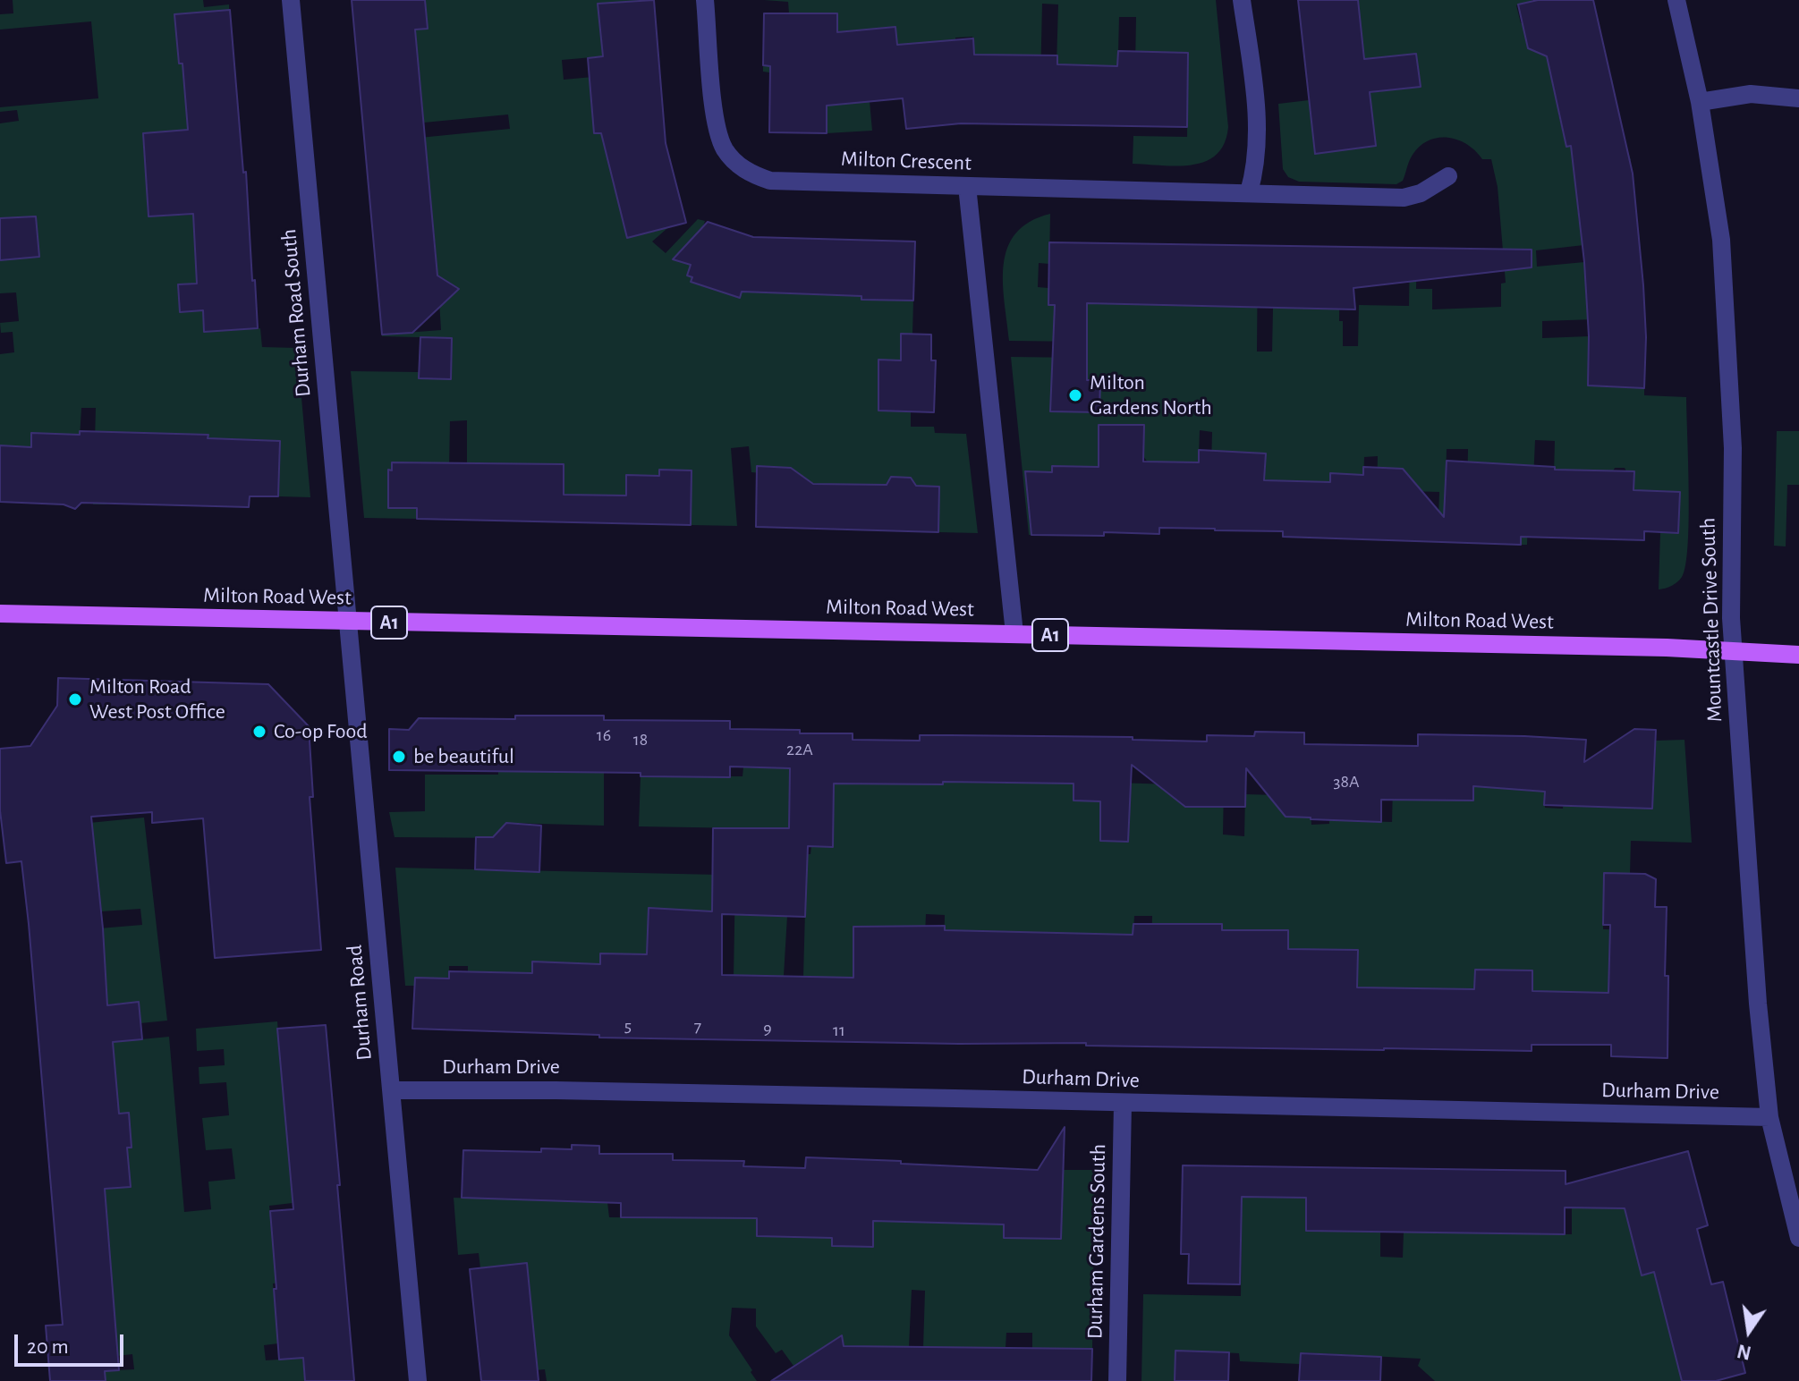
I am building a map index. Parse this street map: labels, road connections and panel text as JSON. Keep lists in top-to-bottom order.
{
  "streets": {
    "main road": ["Milton Road West", "A1"],
    "street": [
      "Milton Crescent",
      "Durham Road South",
      "Mountcastle Drive South",
      "Durham Road",
      "Durham Drive",
      "Durham Gardens South"
    ]
  },
  "crossings": [
    ["Durham Road South", "Milton Road West"],
    ["Durham Road South", "Durham Road"],
    ["Milton Road West", "Mountcastle Drive South"],
    ["Milton Road West", "Durham Road"],
    ["Mountcastle Drive South", "Durham Drive"],
    ["Durham Road", "Durham Drive"],
    ["Durham Drive", "Durham Gardens South"]
  ],
  "places": [
    "Milton Gardens North",
    "Milton Road West Post Office",
    "Co-op Food",
    "be beautiful"
  ],
  "house_numbers": [
    "16",
    "18",
    "22A",
    "38A",
    "5",
    "7",
    "9",
    "11"
  ],
  "scale_bar": "20 m",
  "north": "bottom"
}
